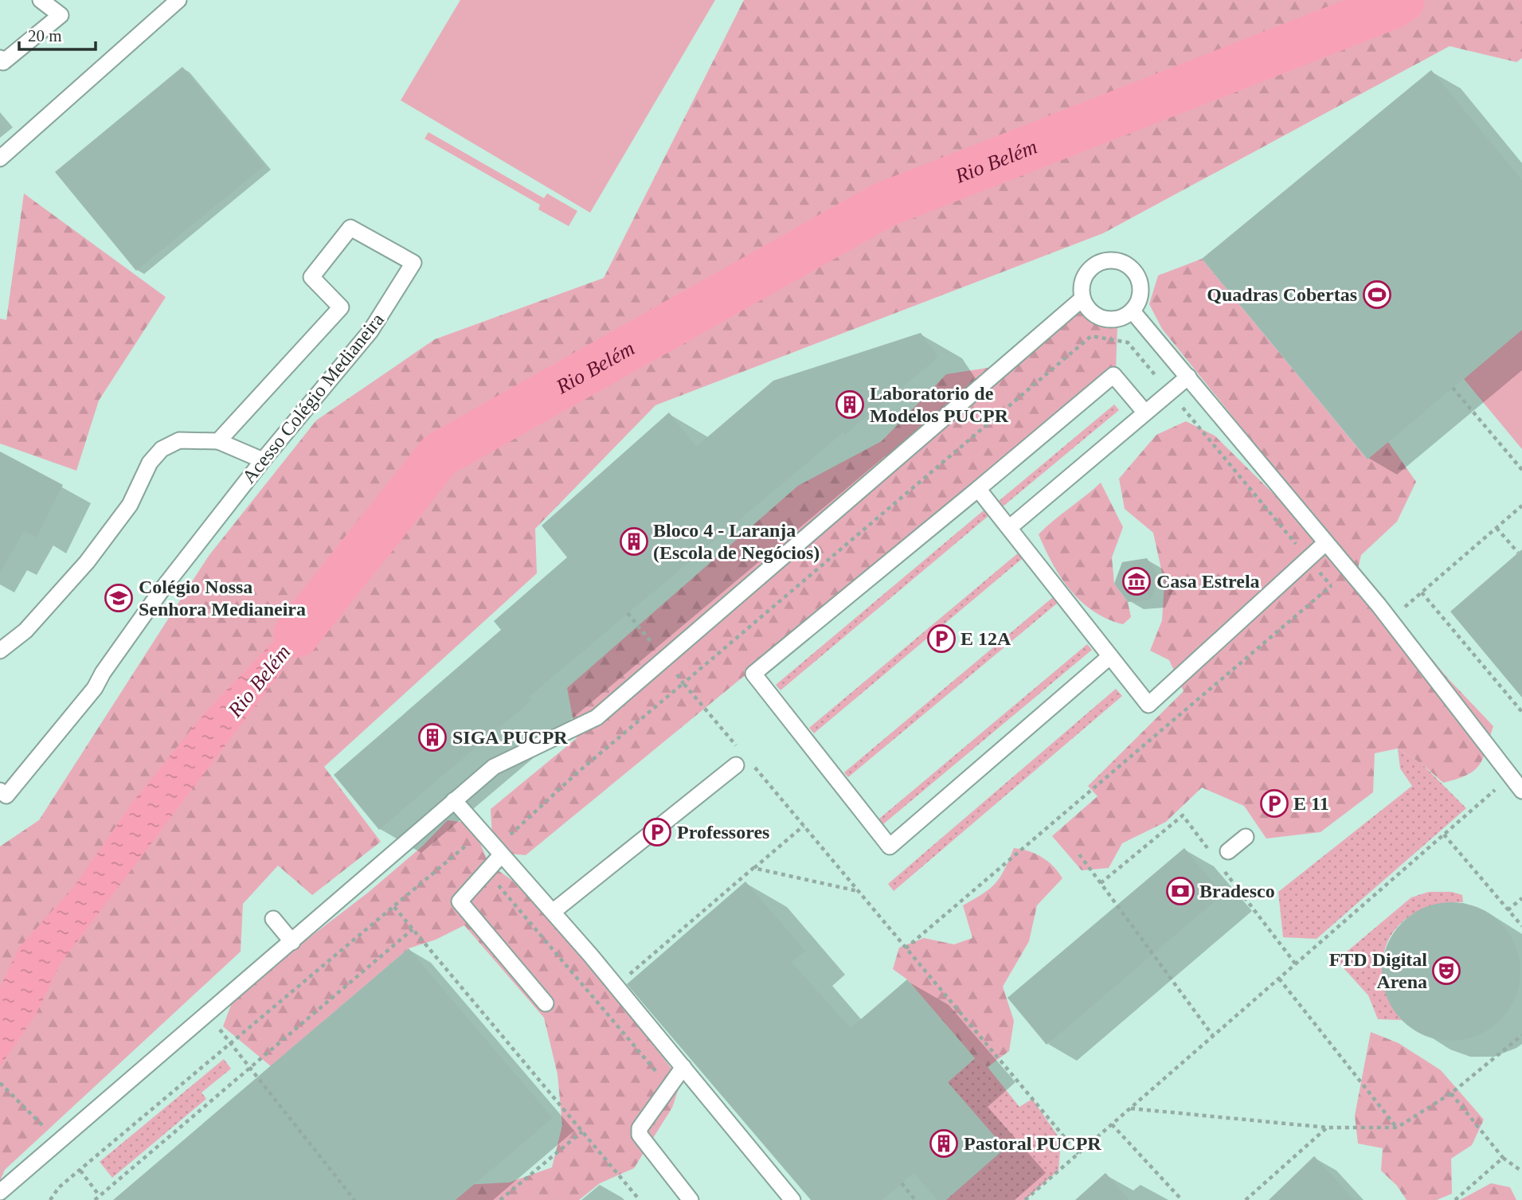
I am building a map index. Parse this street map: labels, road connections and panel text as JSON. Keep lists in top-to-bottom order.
{
  "streets": {
    "lane": ["Acesso Colégio Medianeira"]
  },
  "water": ["Rio Belém"],
  "places": {
    "sports": ["Quadras Cobertas"],
    "building": [
      "Laboratorio de Modelos PUCPR",
      "Bloco 4 - Laranja (Escola de Negócios)",
      "SIGA PUCPR",
      "Pastoral PUCPR"
    ],
    "museum": ["Casa Estrela"],
    "school or university": ["Colégio Nossa Senhora Medianeira"],
    "parking": ["E 12A", "E 11", "Professores"],
    "bank": ["Bradesco"],
    "theatre": ["FTD Digital Arena"]
  },
  "scale_bar": "20 m"
}
